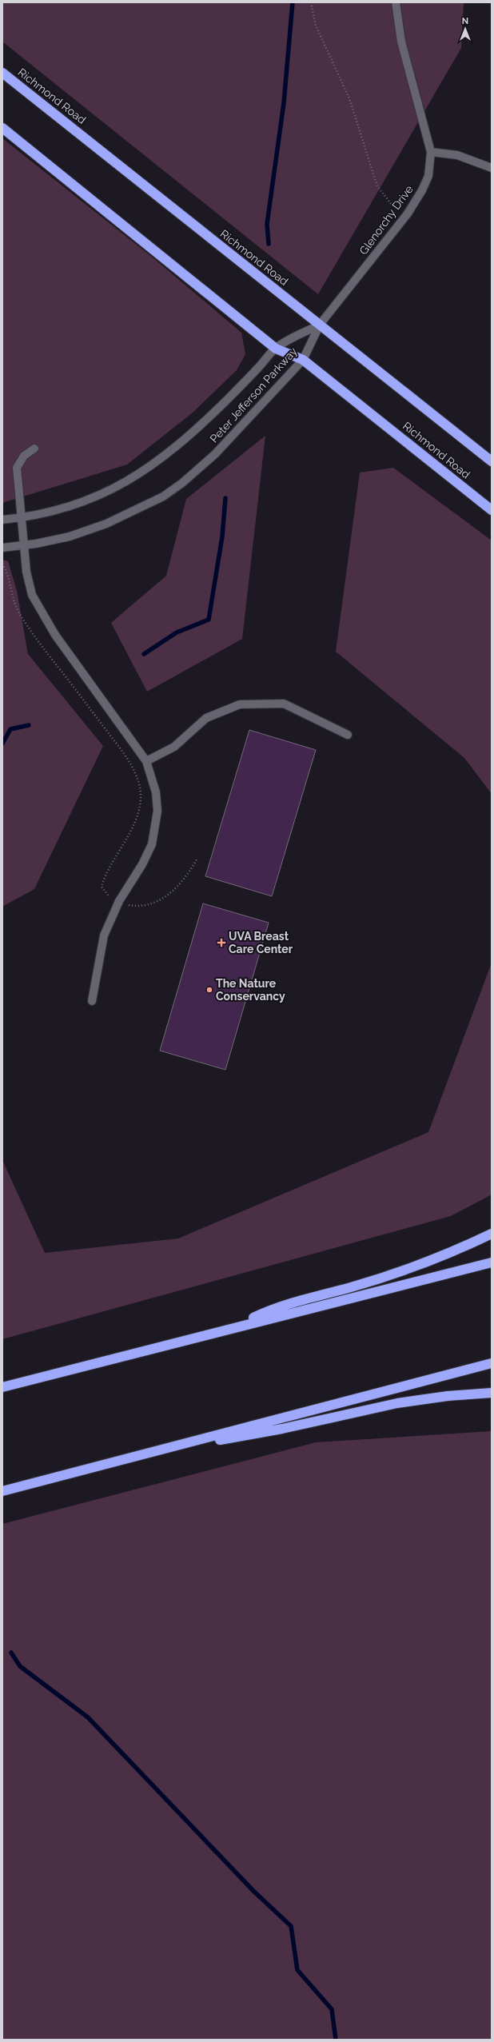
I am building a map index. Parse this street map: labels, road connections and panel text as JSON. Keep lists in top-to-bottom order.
{
  "streets": {
    "highway": ["Richmond Road"],
    "street": ["Glenorchy Drive", "Peter Jefferson Parkway"]
  },
  "crossings": [
    ["Richmond Road", "Glenorchy Drive"],
    ["Richmond Road", "Peter Jefferson Parkway"],
    ["Glenorchy Drive", "Peter Jefferson Parkway"]
  ],
  "places": {
    "health": ["UVA Breast Care Center"],
    "other": ["The Nature Conservancy"]
  },
  "north": "top"
}
